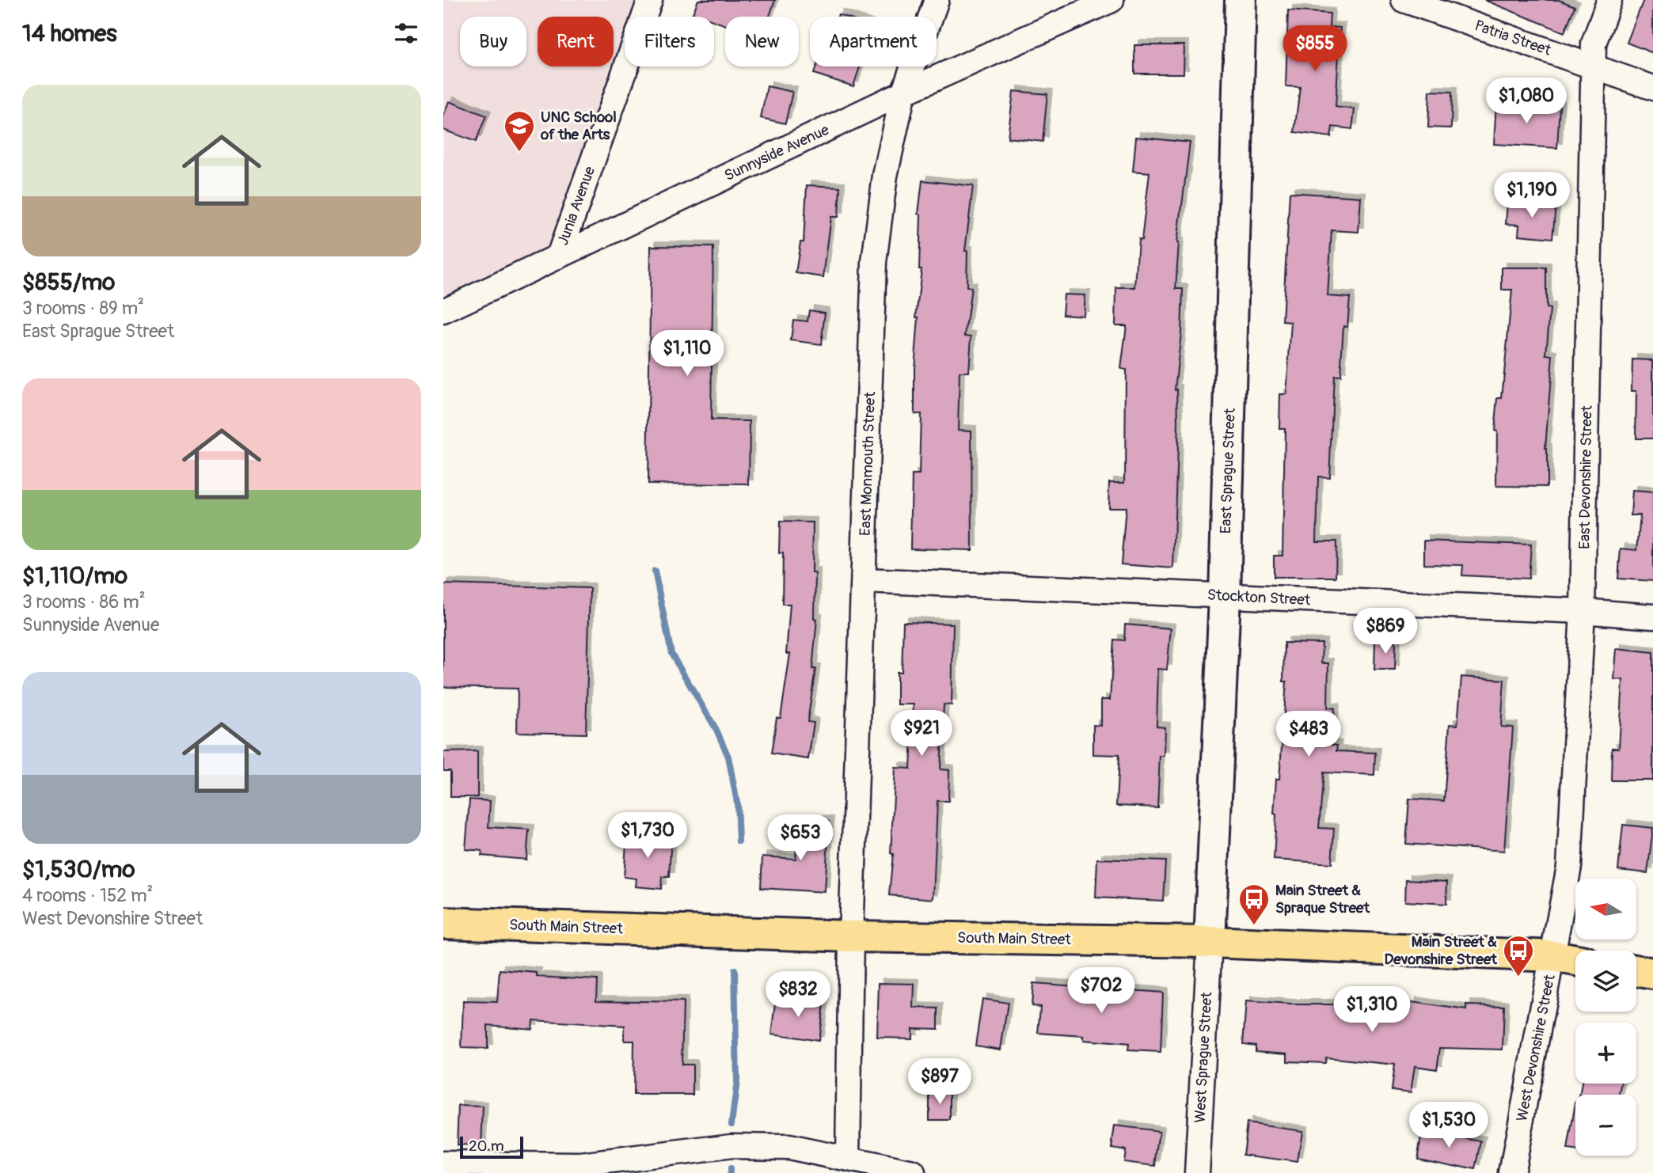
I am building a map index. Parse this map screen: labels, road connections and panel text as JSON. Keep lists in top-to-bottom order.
{
  "streets": {
    "main road": ["East Sprague Street", "South Main Street"],
    "street": [
      "Patria Street",
      "Sunnyside Avenue",
      "Junia Avenue",
      "East Monmouth Street",
      "East Devonshire Street",
      "Stockton Street",
      "West Devonshire Street",
      "West Sprague Street"
    ]
  },
  "crossings": [
    ["Patria Street", "East Devonshire Street"],
    ["Sunnyside Avenue", "Junia Avenue"],
    ["Sunnyside Avenue", "East Monmouth Street"],
    ["East Monmouth Street", "Stockton Street"],
    ["East Monmouth Street", "South Main Street"],
    ["East Sprague Street", "Stockton Street"],
    ["East Sprague Street", "South Main Street"],
    ["East Sprague Street", "West Sprague Street"],
    ["East Devonshire Street", "Stockton Street"],
    ["East Devonshire Street", "South Main Street"],
    ["East Devonshire Street", "West Devonshire Street"],
    ["South Main Street", "West Devonshire Street"],
    ["South Main Street", "West Sprague Street"]
  ],
  "places": {
    "school or university": ["UNC School of the Arts"],
    "bus stop": ["Main Street & Spraque Street", "Main Street & Devonshire Street"]
  },
  "scale_bar": "20 m",
  "north": "left",
  "page": {
    "heading": "14 homes",
    "chip": [
      "Buy",
      "Rent",
      "Filters",
      "New",
      "Apartment"
    ],
    "price": [
      "$855",
      "$1,080",
      "$1,190",
      "$1,110",
      "$869",
      "$921",
      "$483",
      "$1,730",
      "$653",
      "$702",
      "$832",
      "$1,310",
      "$897",
      "$1,530"
    ],
    "list": [
      {
        "name": "$855/mo",
        "note": "3 rooms · 89 m² · East Sprague Street"
      },
      {
        "name": "$1,110/mo",
        "note": "3 rooms · 86 m² · Sunnyside Avenue"
      },
      {
        "name": "$1,530/mo",
        "note": "4 rooms · 152 m² · West Devonshire Street"
      }
    ],
    "map_buttons": ["+", "−"],
    "scale": "20 m"
  }
}
